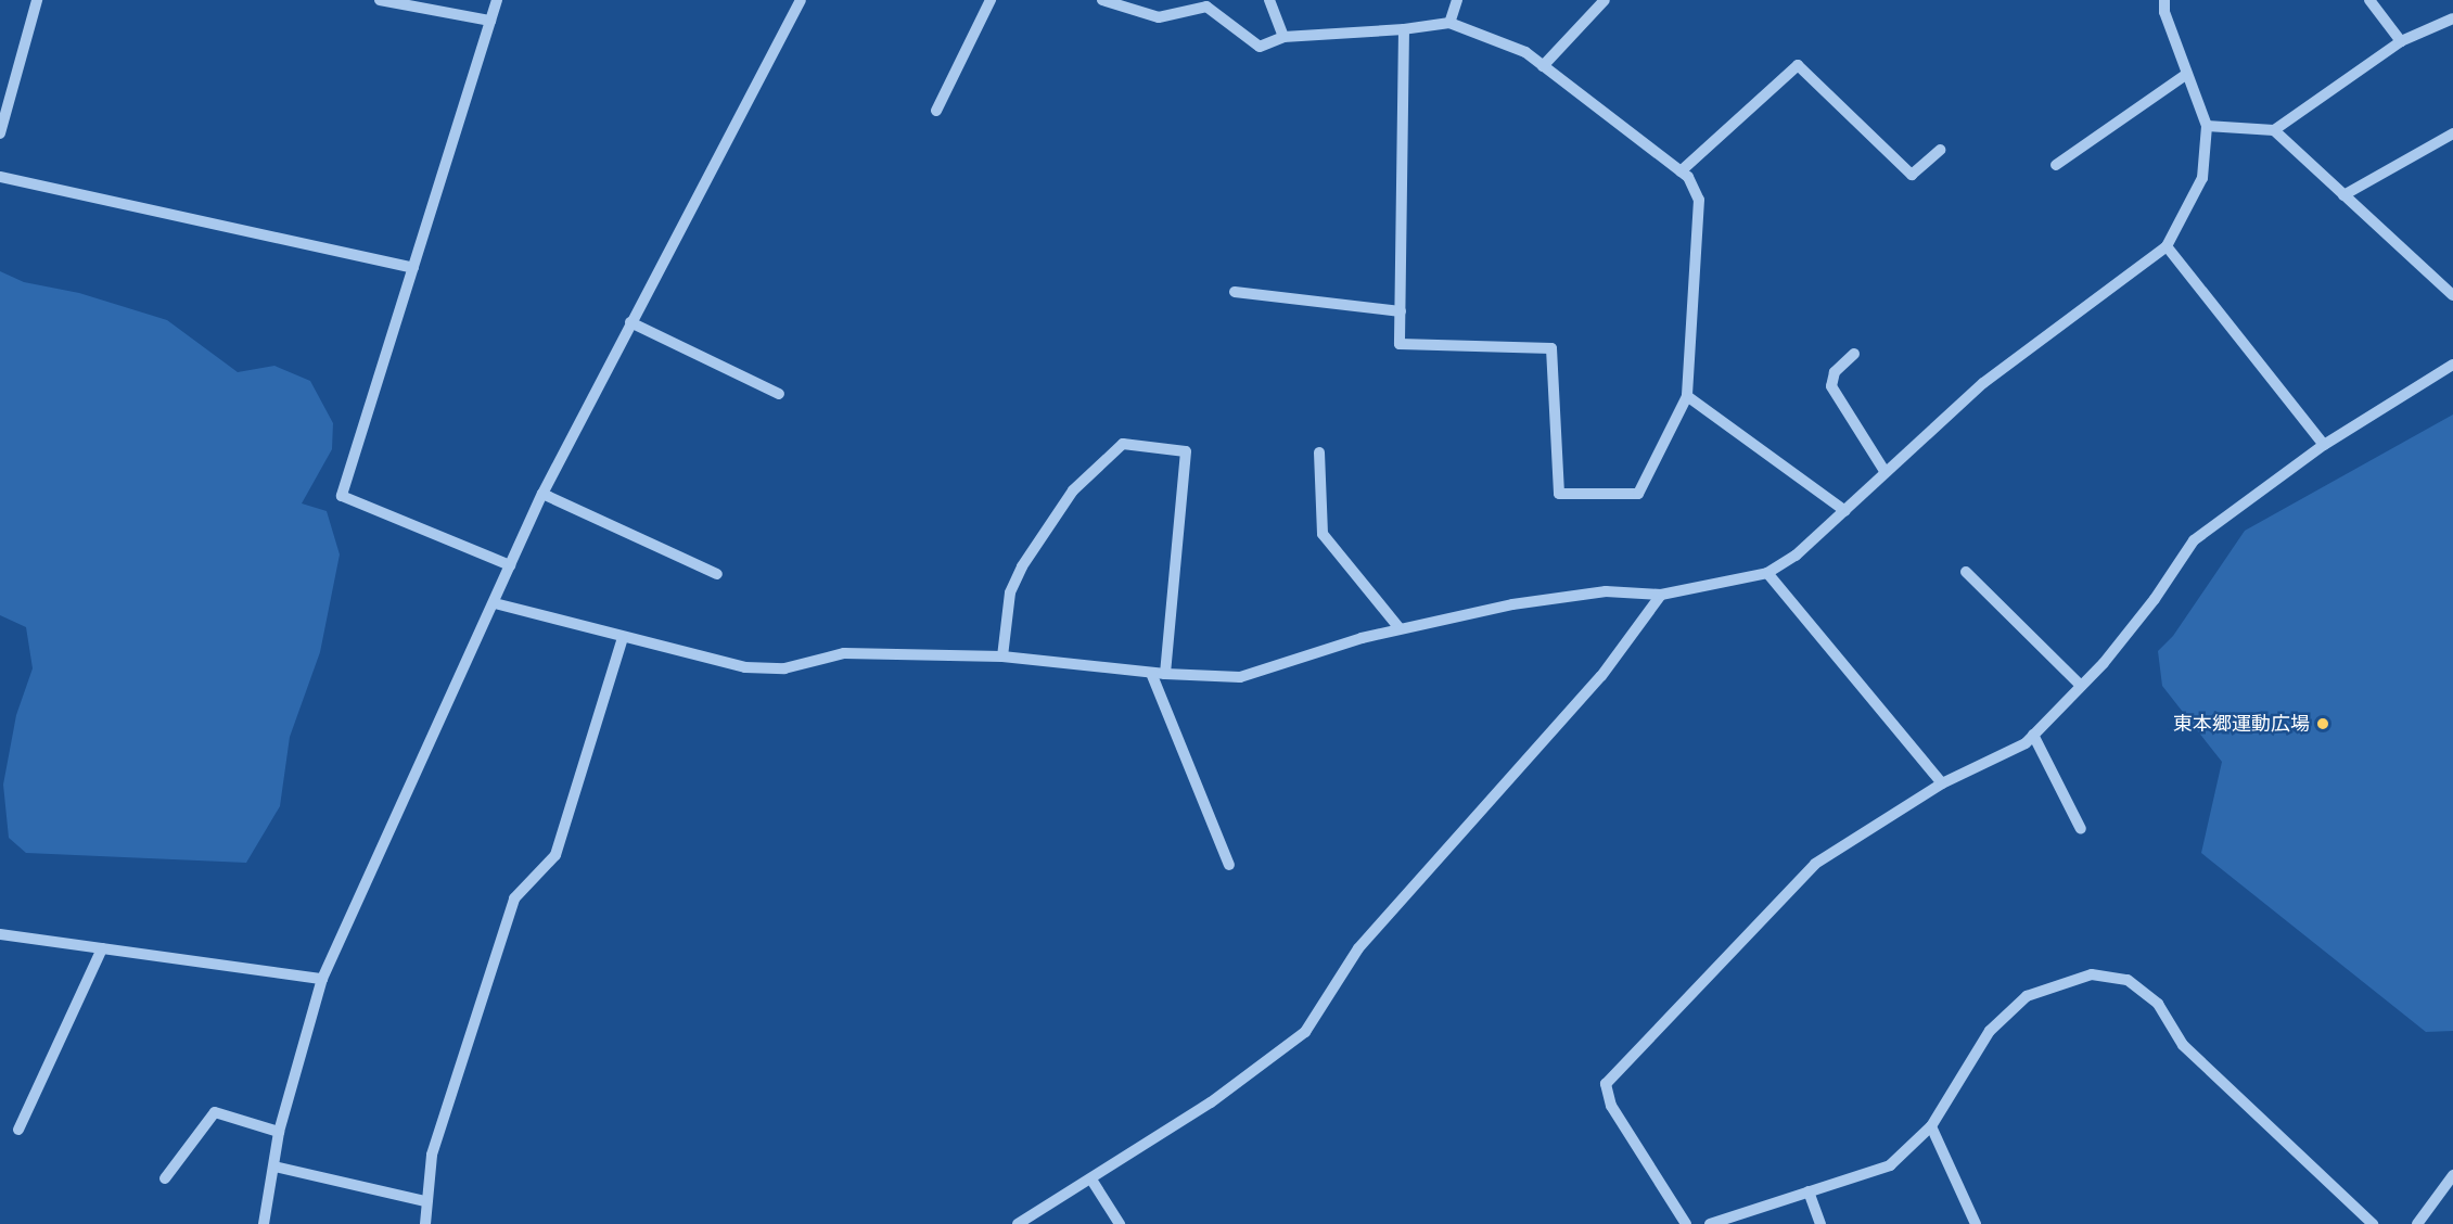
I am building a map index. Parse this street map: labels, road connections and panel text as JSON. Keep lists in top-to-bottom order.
{
  "places": ["東本郷運動広場"]
}
